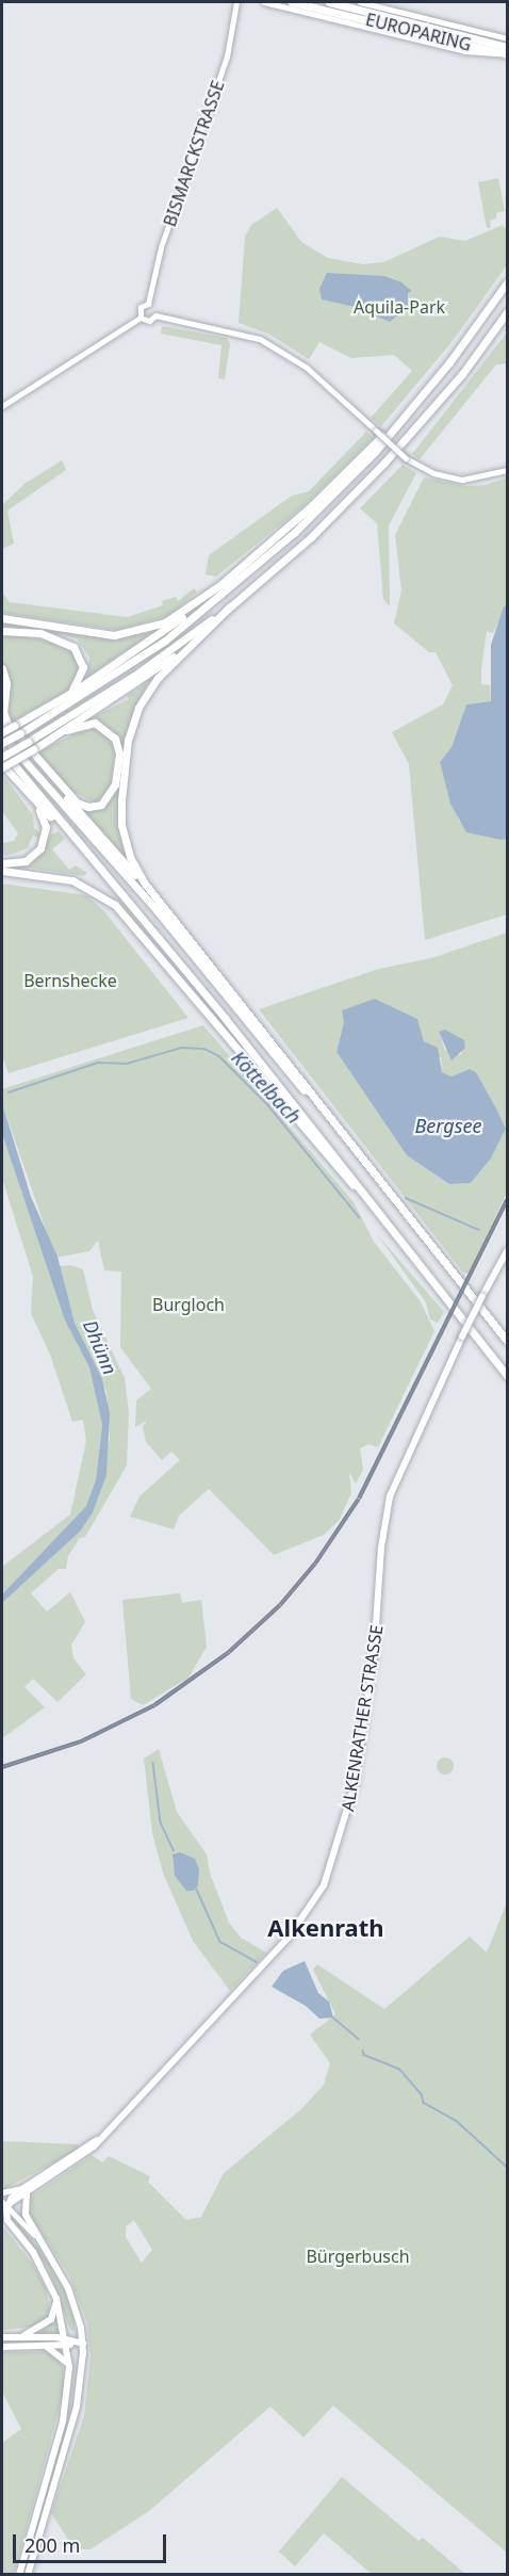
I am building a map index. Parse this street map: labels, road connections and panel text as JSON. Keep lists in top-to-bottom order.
{
  "streets": {
    "highway": ["EUROPARING"],
    "main road": ["BISMARCKSTRASSE", "ALKENRATHER STRASSE"]
  },
  "districts": ["Alkenrath"],
  "water": ["Köttelbach", "Bergsee", "Dhünn"],
  "parks": [
    "Aquila-Park",
    "Bernshecke",
    "Burgloch",
    "Bürgerbusch"
  ],
  "scale_bar": "200 m"
}
